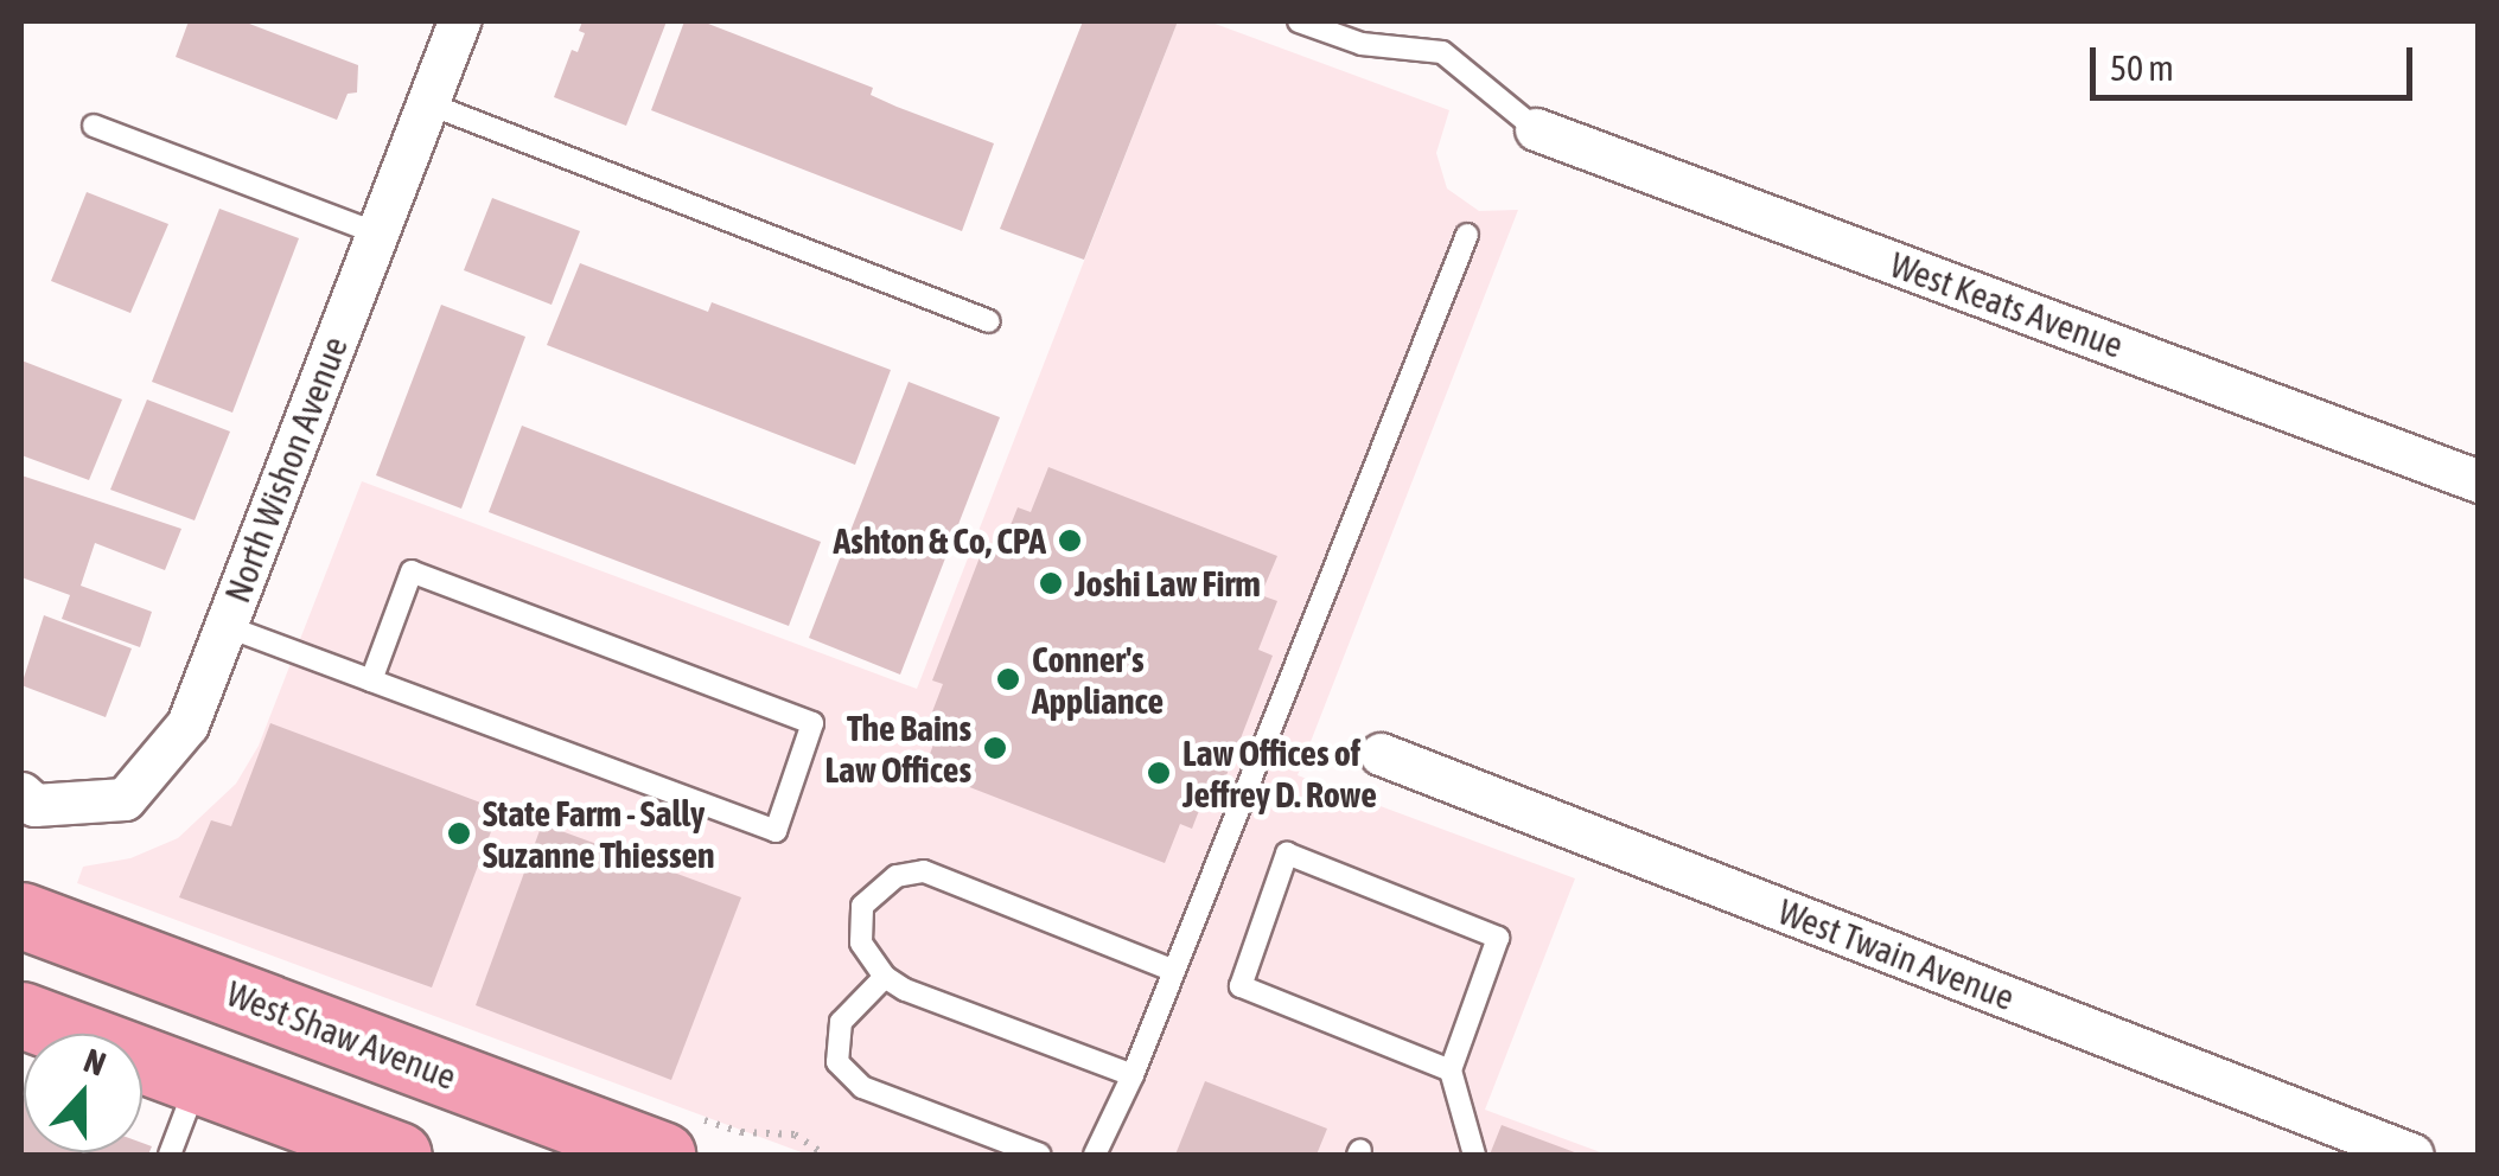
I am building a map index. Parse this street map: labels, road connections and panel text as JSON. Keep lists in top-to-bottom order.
{
  "streets": {
    "main road": ["West Shaw Avenue"],
    "street": ["West Keats Avenue", "North Wishon Avenue", "West Twain Avenue"]
  },
  "places": [
    "Ashton & Co, CPA",
    "Joshi Law Firm",
    "Conner's Appliance",
    "The Bains Law Offices",
    "Law Offices of Jeffrey D. Rowe",
    "State Farm - Sally Suzanne Thiessen"
  ],
  "scale_bar": "50 m",
  "north": "top"
}
